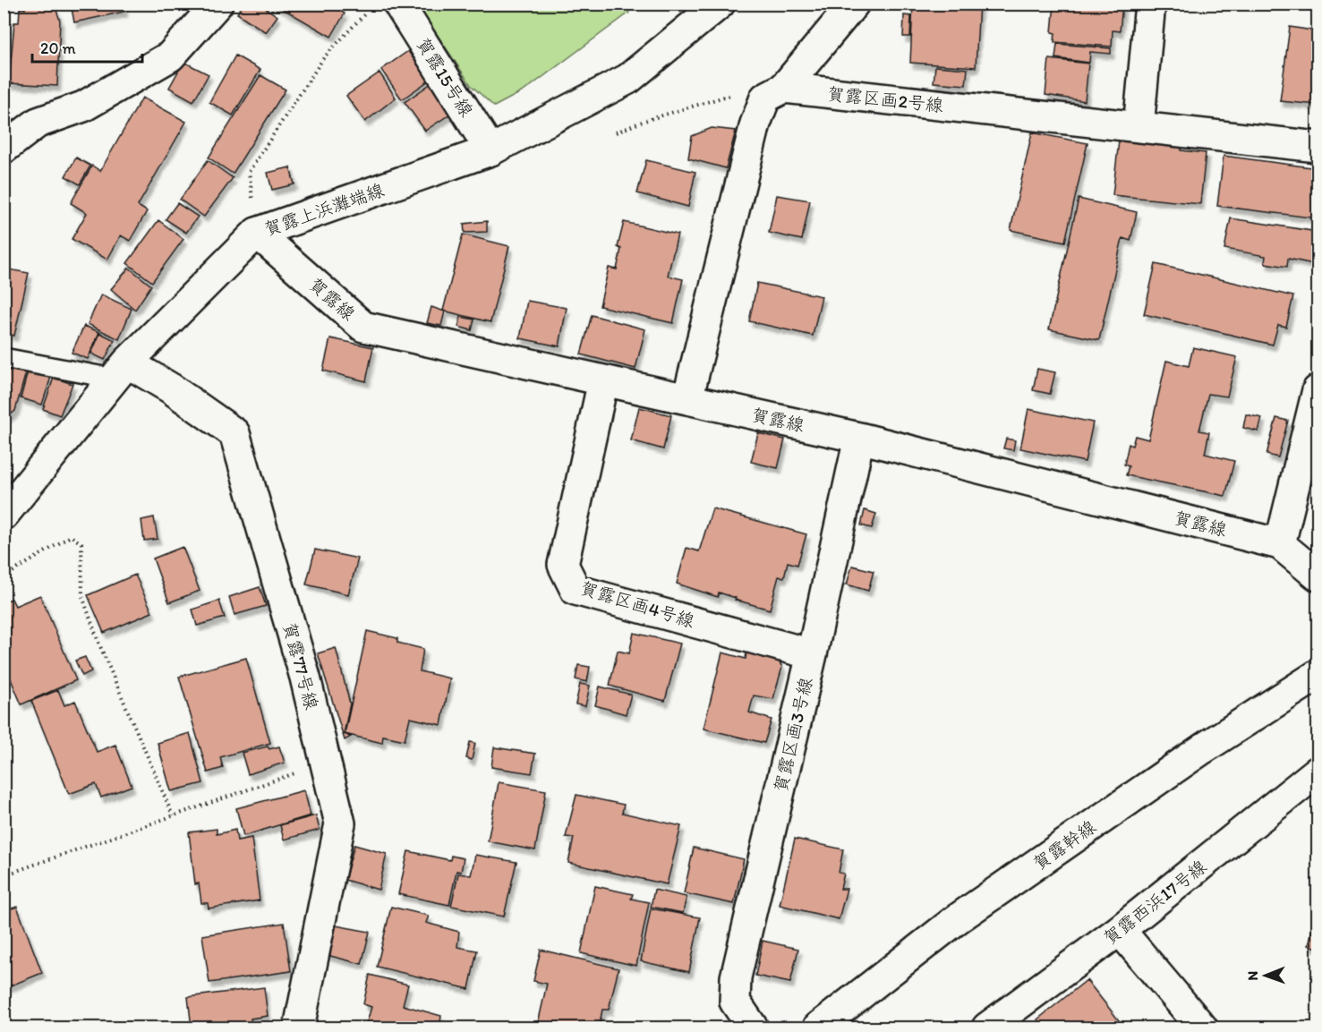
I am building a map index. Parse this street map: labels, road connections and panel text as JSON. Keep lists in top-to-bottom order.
{
  "streets": {
    "street": [
      "賀露15号線",
      "賀露区画2号線",
      "賀露上浜灘端線",
      "賀露線",
      "賀露区画4号線",
      "賀露77号線",
      "賀露区画3号線",
      "賀露幹線",
      "賀露西浜17号線"
    ]
  },
  "crossings": [
    ["賀露15号線", "賀露上浜灘端線"],
    ["賀露上浜灘端線", "賀露線"],
    ["賀露上浜灘端線", "賀露77号線"],
    ["賀露線", "賀露区画4号線"],
    ["賀露線", "賀露区画3号線"],
    ["賀露区画4号線", "賀露区画3号線"]
  ],
  "scale_bar": "20 m",
  "north": "left"
}
